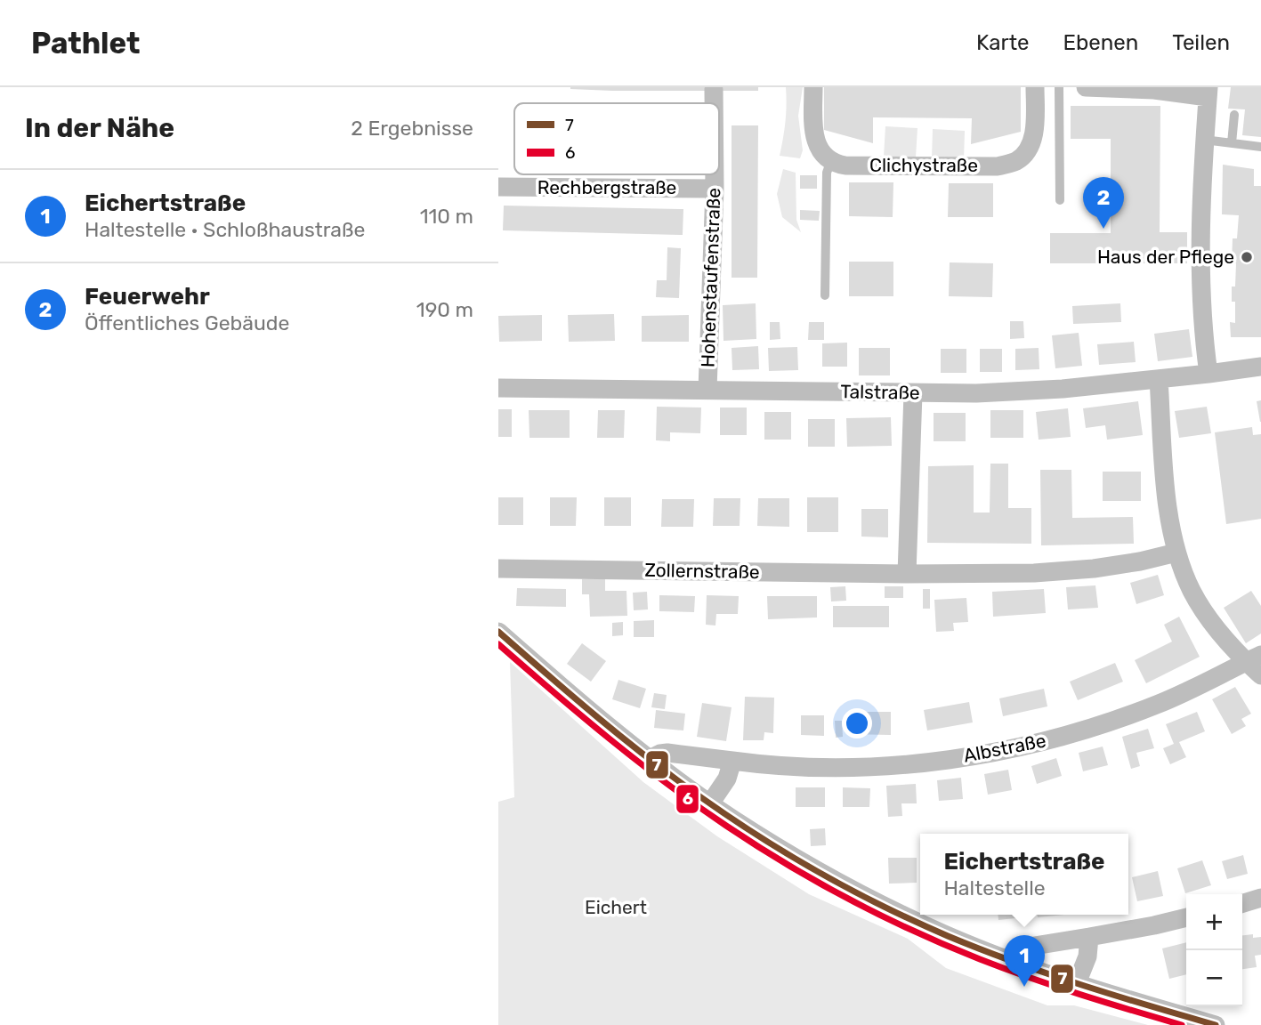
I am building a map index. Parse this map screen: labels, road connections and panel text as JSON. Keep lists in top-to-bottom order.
{
  "streets": {
    "street": [
      "Clichystraße",
      "Rechbergstraße",
      "Hohenstaufenstraße",
      "Talstraße",
      "Zollernstraße",
      "Albstraße"
    ]
  },
  "crossings": [
    ["Rechbergstraße", "Hohenstaufenstraße"],
    ["Hohenstaufenstraße", "Talstraße"]
  ],
  "parks": ["Eichert"],
  "places": ["Haus der Pflege"],
  "lines": ["transit line 7", "transit line 6"],
  "legend": ["7", "6"],
  "page": {
    "header": "Pathlet",
    "nav": ["Karte", "Ebenen", "Teilen"],
    "heading": ["In der Nähe", "2 Ergebnisse"],
    "list": [
      {
        "mark": "1",
        "name": "Eichertstraße",
        "note": "Haltestelle · Schloßhaustraße",
        "value": "110 m"
      },
      {
        "mark": "2",
        "name": "Feuerwehr",
        "note": "Öffentliches Gebäude",
        "value": "190 m"
      }
    ],
    "pins": ["2", "1"],
    "popup": ["Eichertstraße", "Haltestelle"],
    "map_buttons": ["+", "−"]
  }
}
